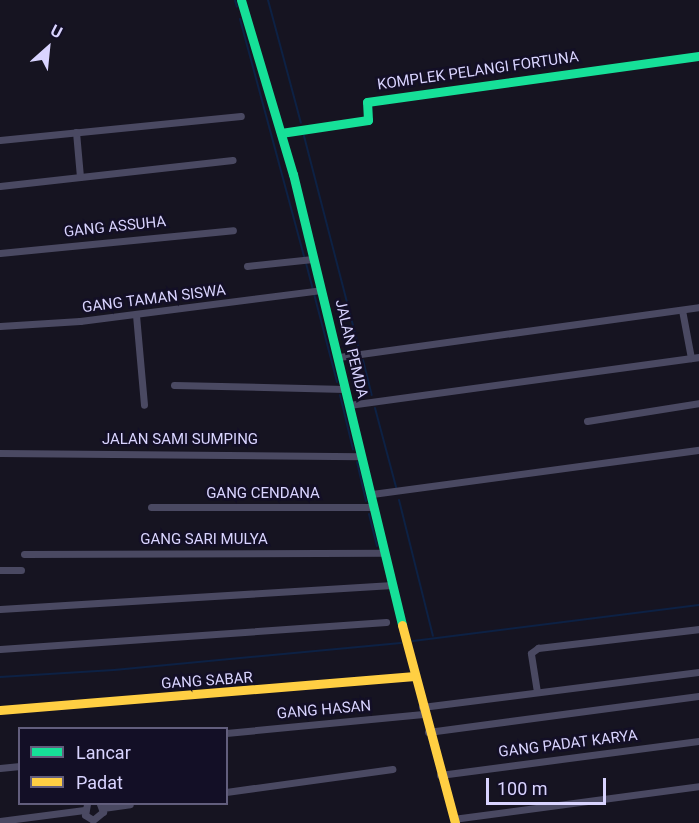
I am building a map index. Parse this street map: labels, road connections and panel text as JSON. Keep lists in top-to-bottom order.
{
  "streets": {
    "street": [
      "KOMPLEK PELANGI FORTUNA",
      "GANG ASSUHA",
      "GANG TAMAN SISWA",
      "JALAN PEMDA",
      "JALAN SAMI SUMPING",
      "GANG CENDANA",
      "GANG SARI MULYA",
      "GANG SABAR",
      "GANG HASAN",
      "GANG PADAT KARYA"
    ]
  },
  "crossings": [
    ["KOMPLEK PELANGI FORTUNA", "JALAN PEMDA"],
    ["GANG TAMAN SISWA", "JALAN PEMDA"],
    ["JALAN PEMDA", "JALAN SAMI SUMPING"],
    ["JALAN PEMDA", "GANG CENDANA"],
    ["JALAN PEMDA", "GANG SARI MULYA"],
    ["JALAN PEMDA", "GANG SABAR"],
    ["JALAN PEMDA", "GANG HASAN"],
    ["JALAN PEMDA", "GANG PADAT KARYA"]
  ],
  "legend": ["Lancar", "Padat"],
  "scale_bar": "100 m",
  "north": "top right"
}
